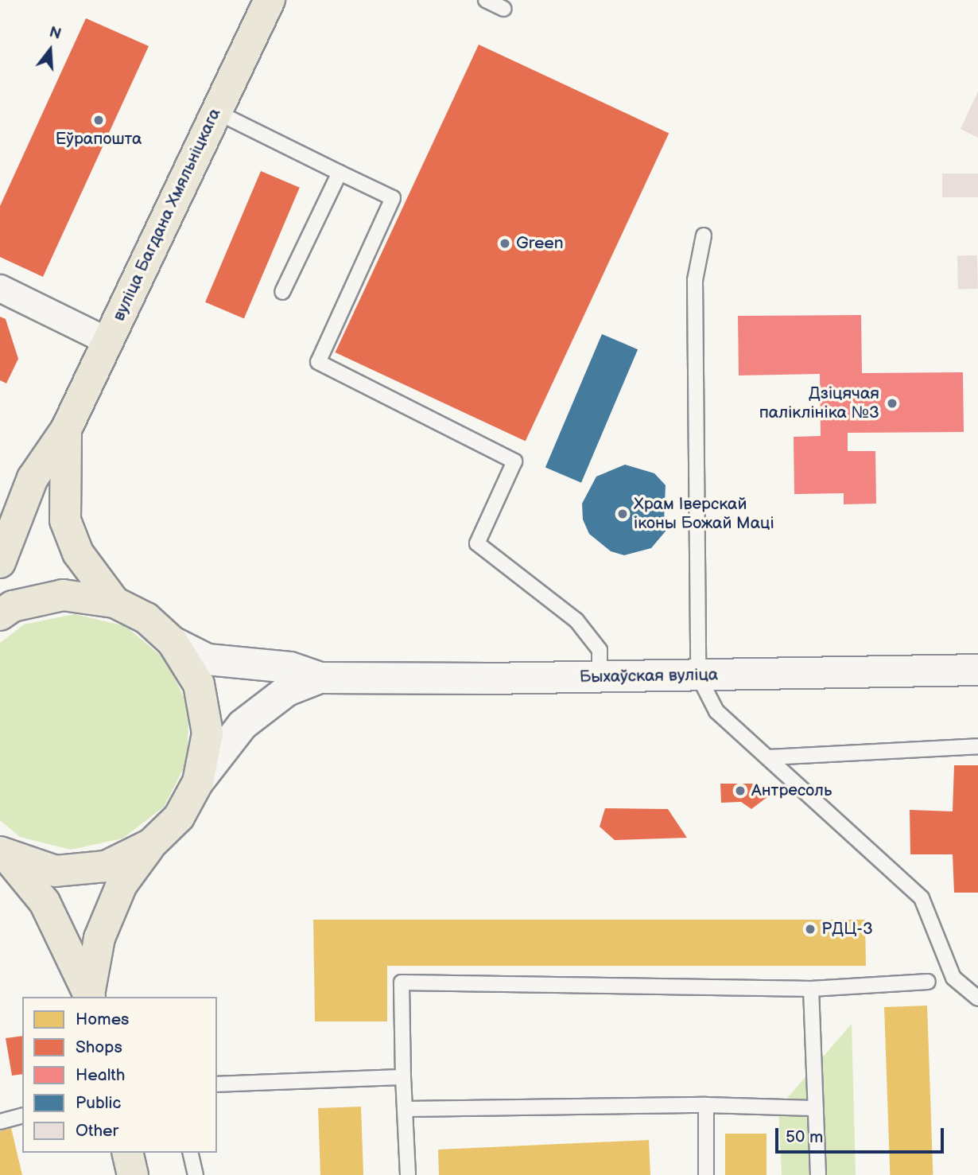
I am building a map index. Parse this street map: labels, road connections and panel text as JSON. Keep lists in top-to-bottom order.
{
  "streets": {
    "main road": ["вуліца Багдана Хмяльніцкага", "Быхаўская вуліца"]
  },
  "places": [
    "Еўрапошта",
    "Green",
    "Дзіцячая паліклініка №3",
    "Храм Іверскай іконы Божай Маці",
    "Антресоль",
    "РДЦ-3"
  ],
  "legend": [
    "Homes",
    "Shops",
    "Health",
    "Public",
    "Other"
  ],
  "scale_bar": "50 m",
  "north": "top"
}
